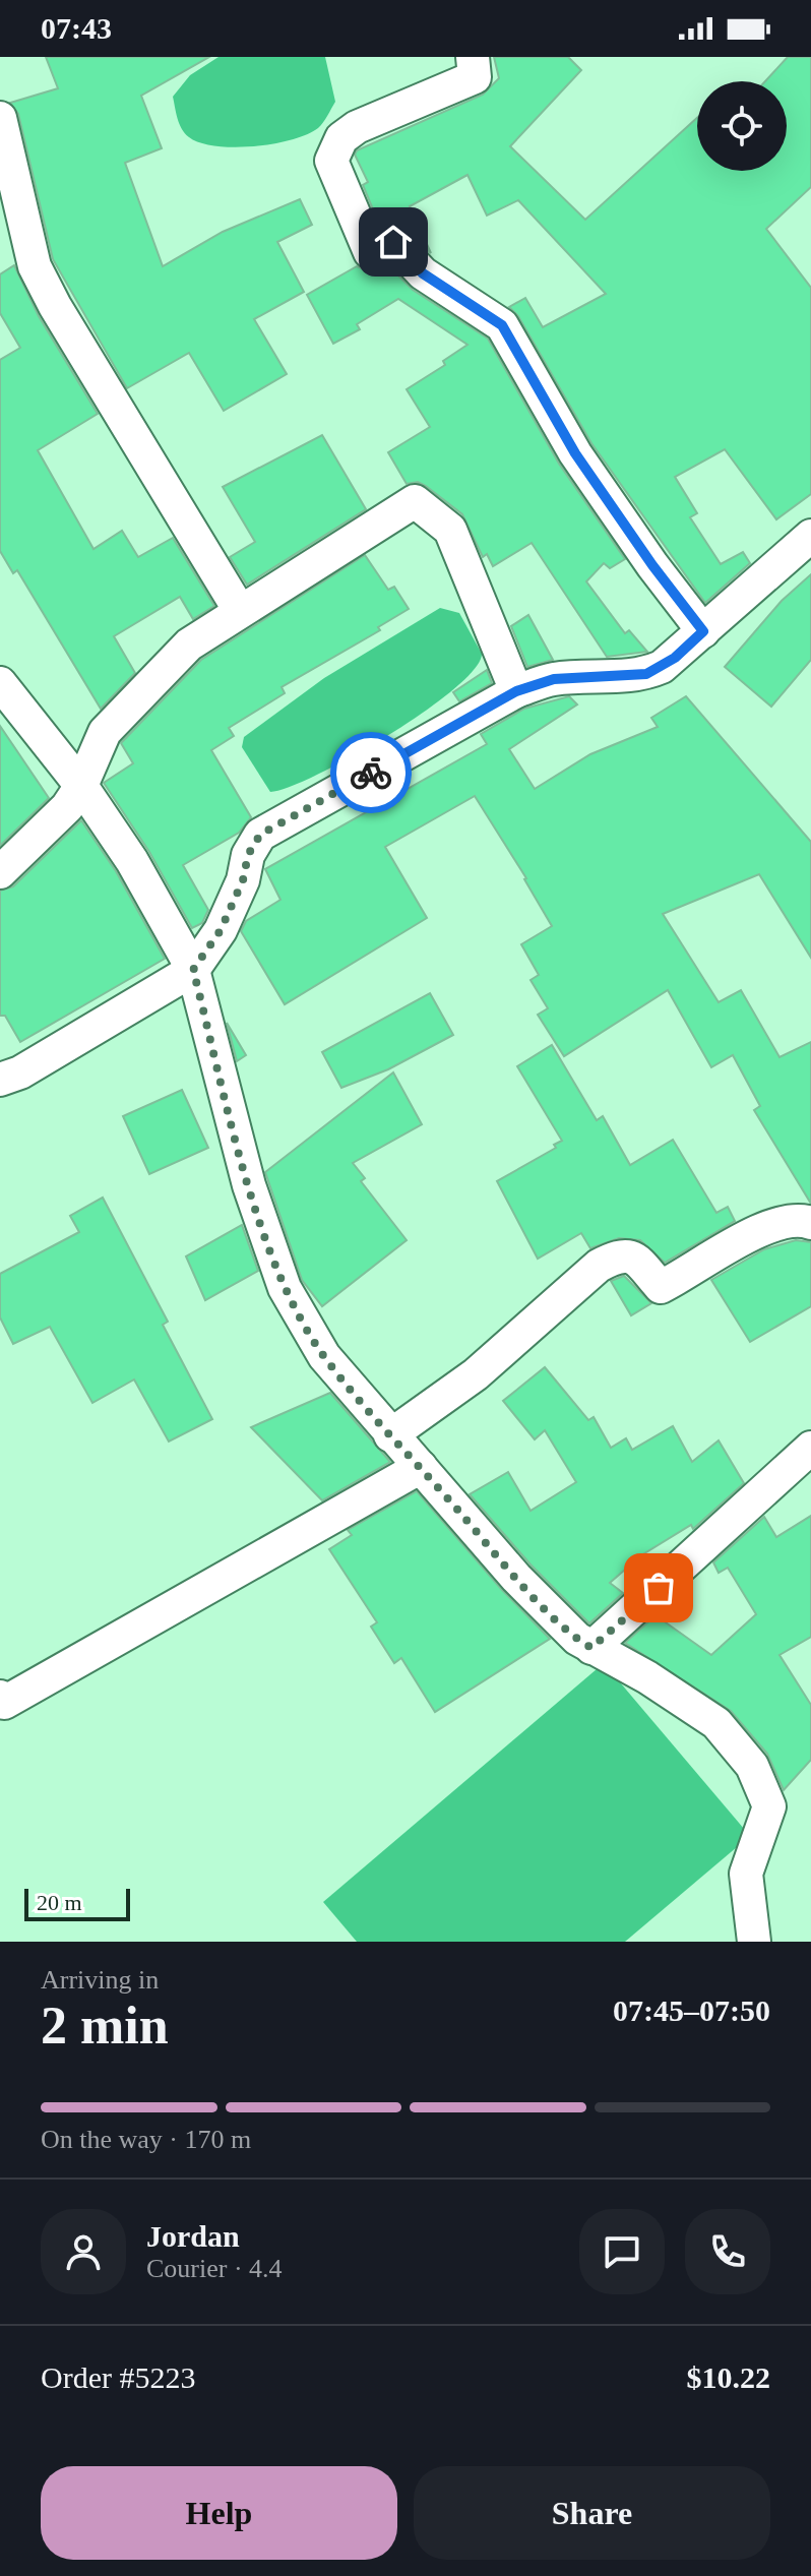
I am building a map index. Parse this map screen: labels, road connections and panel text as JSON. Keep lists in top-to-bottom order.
{
  "scale_bar": "20 m",
  "page": {
    "status": "07:43",
    "scale": "20 m",
    "heading": ["2 min", "Arriving in", "07:45–07:50"],
    "panel": [
      "Jordan",
      "Courier · 4.4",
      "Order #5223",
      "$10.22"
    ],
    "bar": "On the way · 170 m",
    "buttons": ["Help", "Share"]
  }
}
